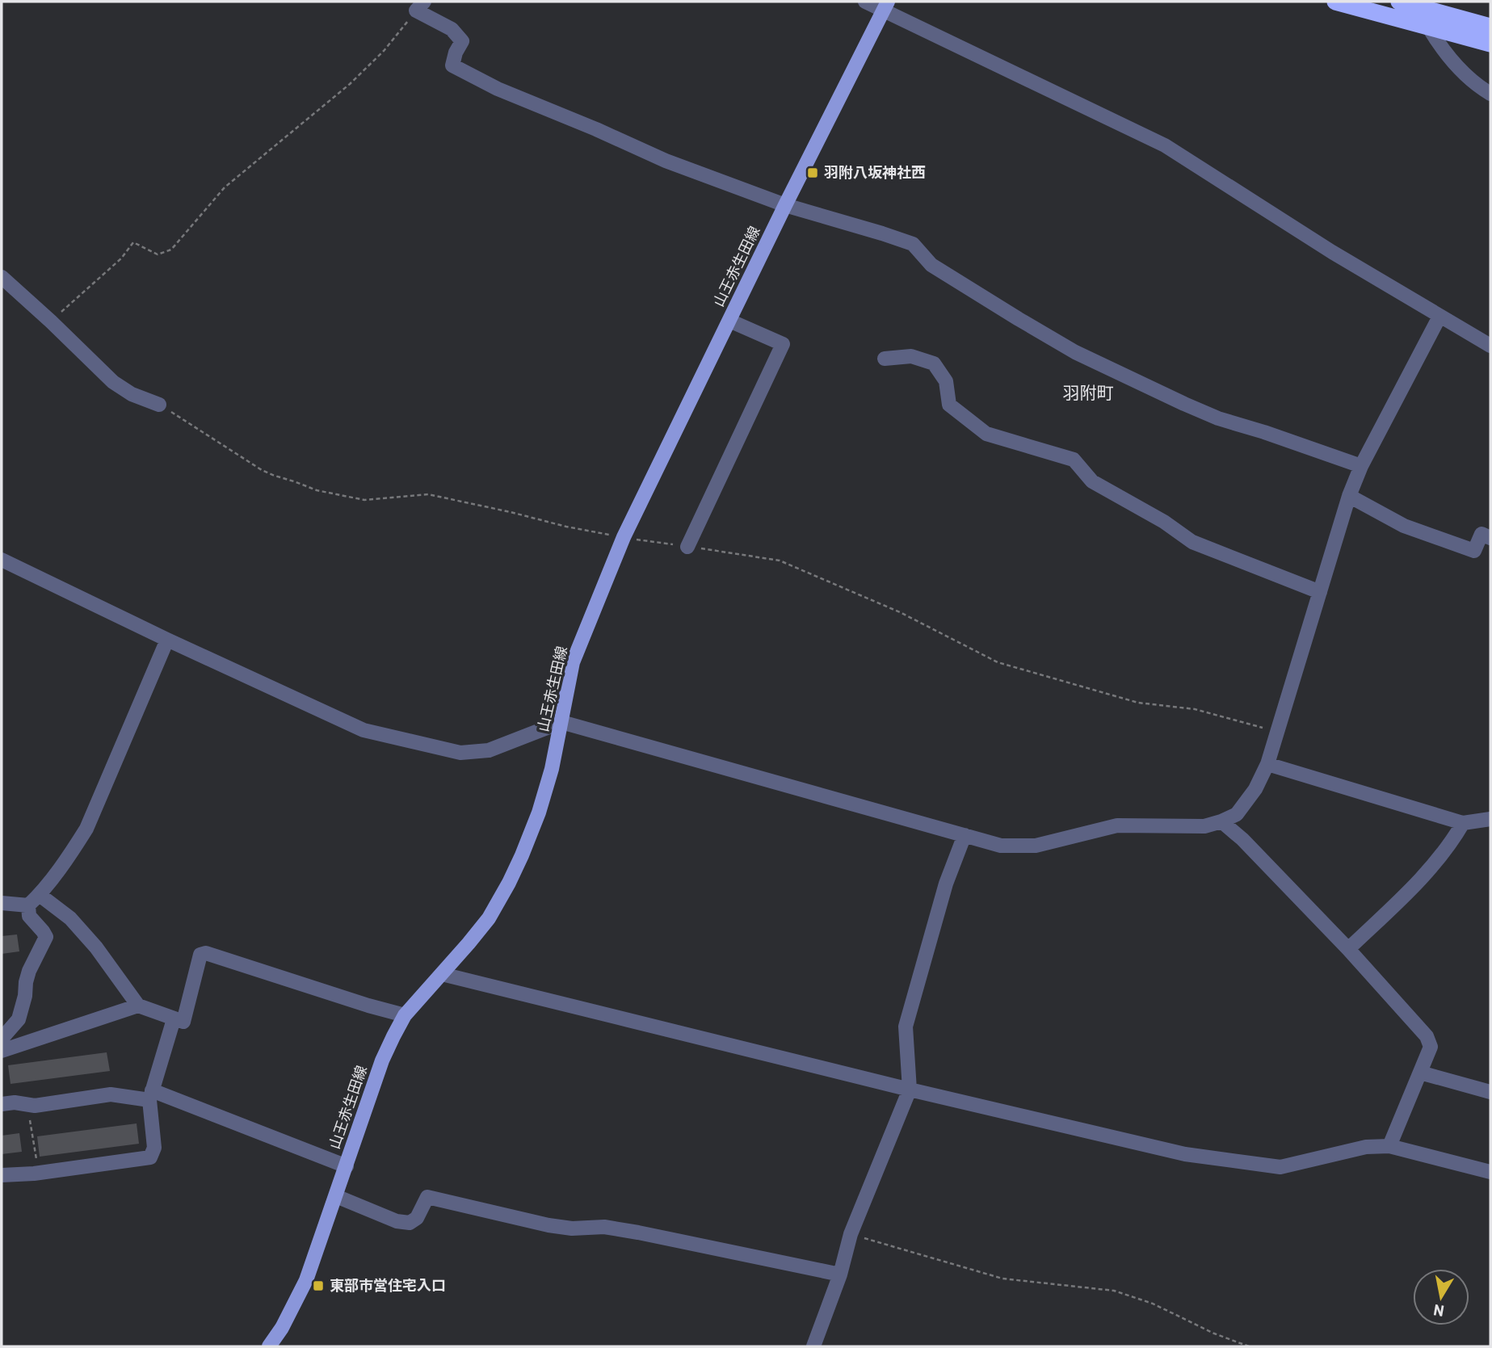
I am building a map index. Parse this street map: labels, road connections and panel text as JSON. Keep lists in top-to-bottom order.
{
  "streets": {
    "main road": ["山王赤生田線"]
  },
  "districts": ["羽附町"],
  "places": {
    "transit": ["羽附八坂神社西", "東部市営住宅入口"]
  },
  "north": "bottom"
}
